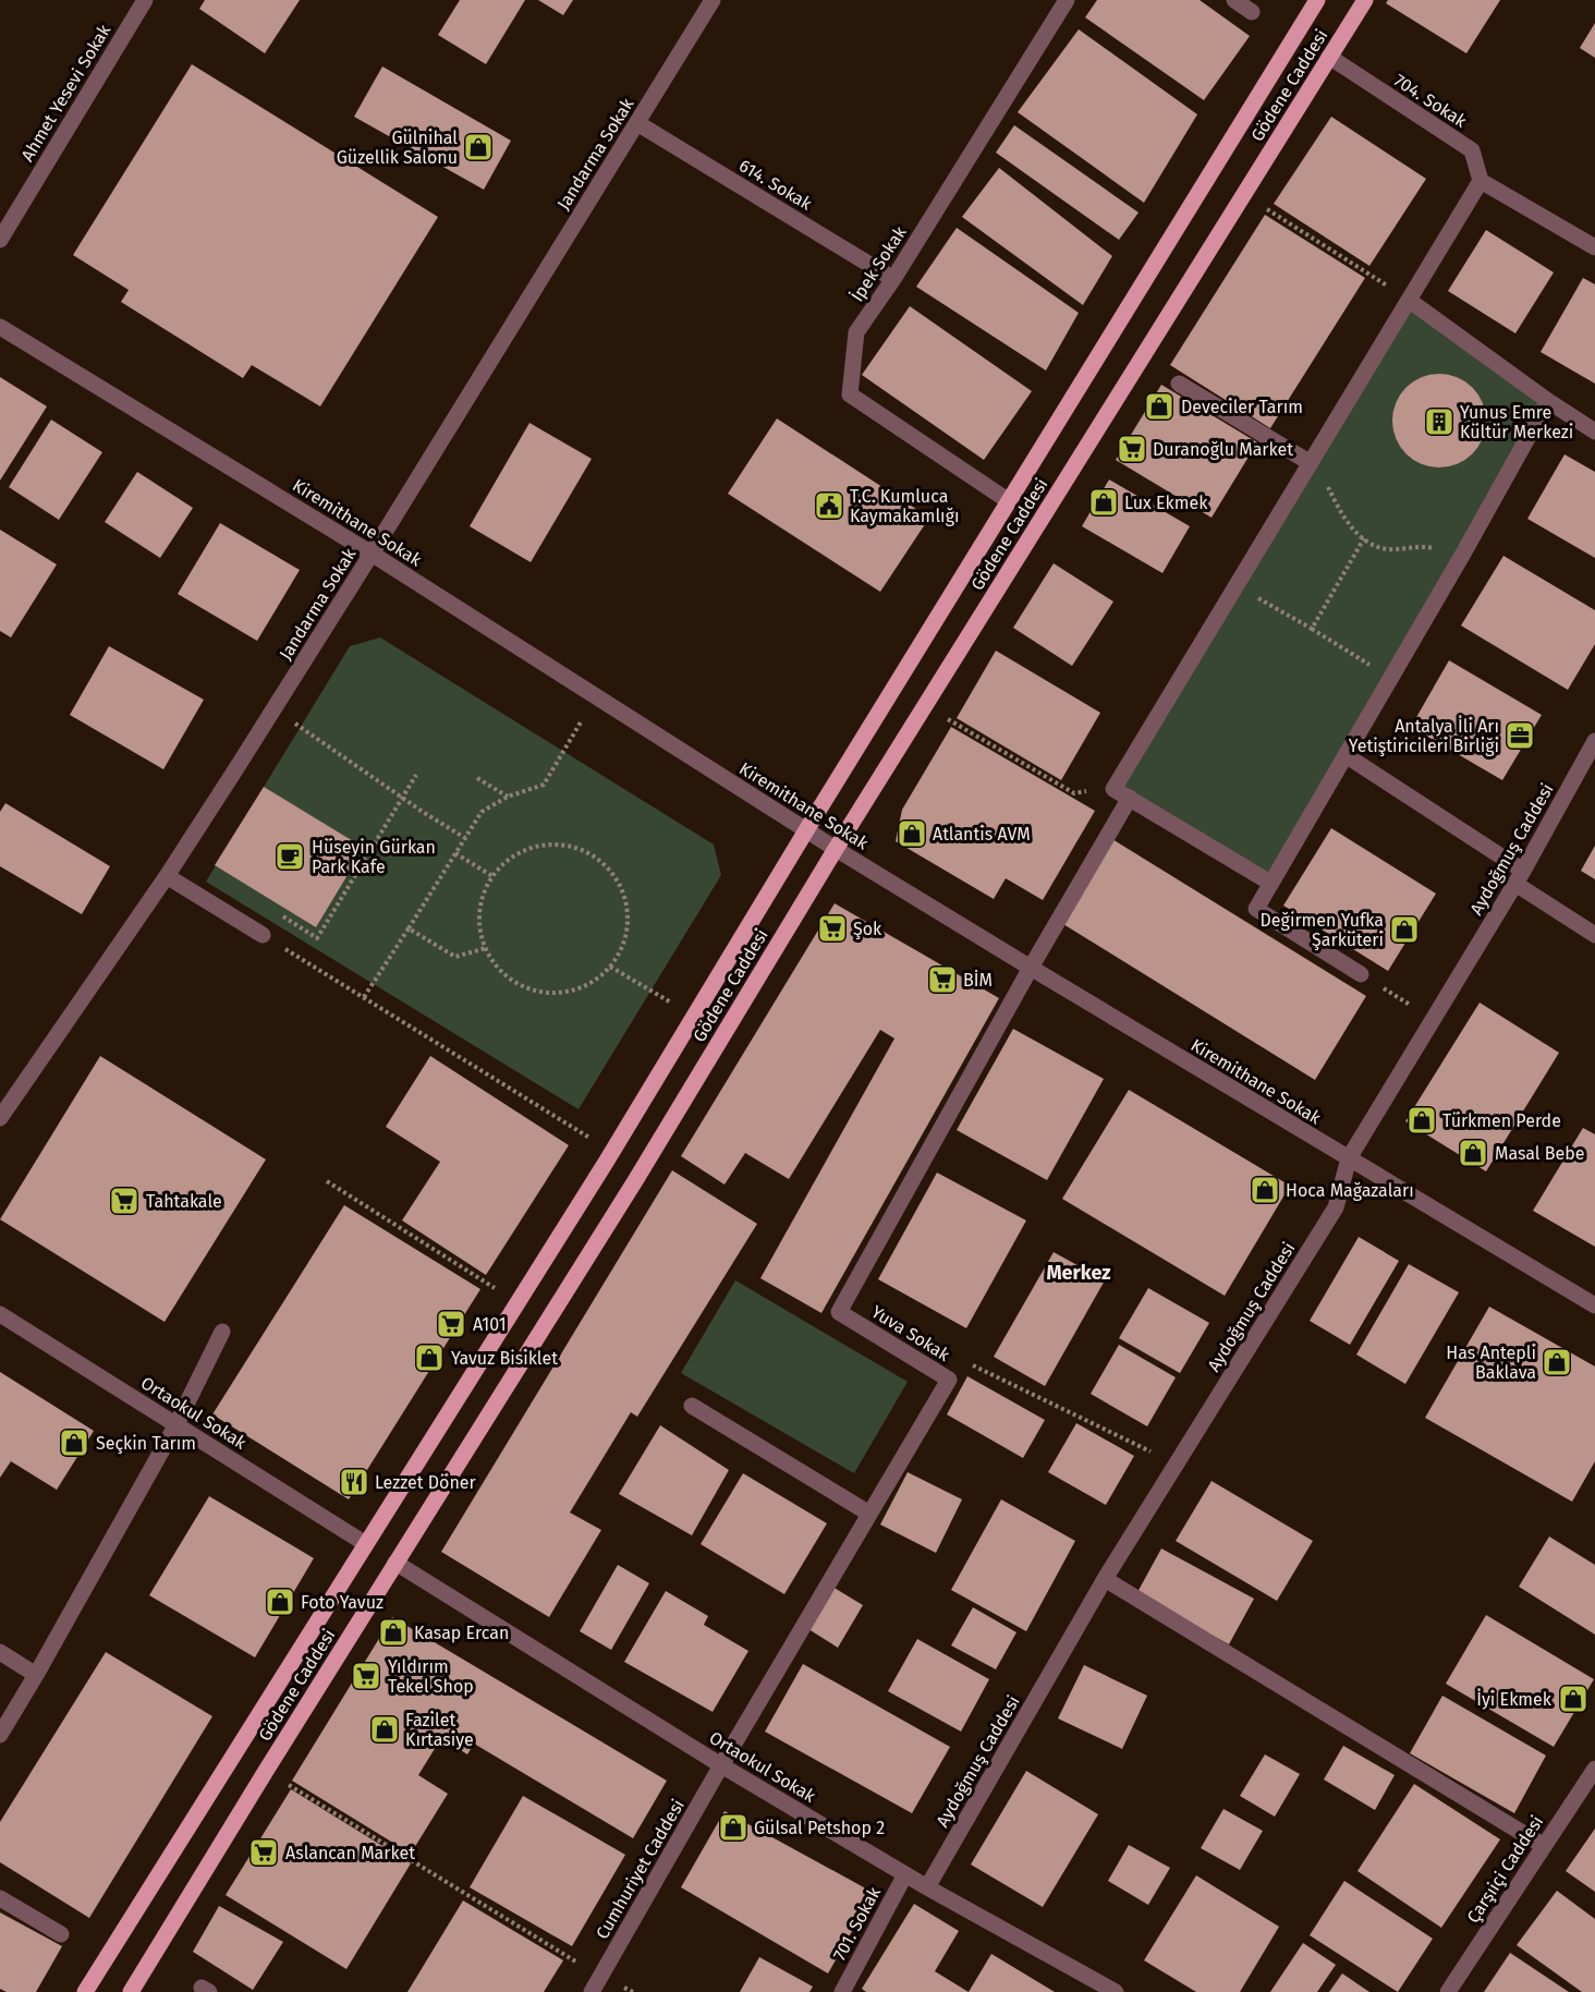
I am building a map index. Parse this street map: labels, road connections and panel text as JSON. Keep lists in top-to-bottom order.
{
  "streets": {
    "main road": ["Gödene Caddesi"],
    "street": [
      "Ahmet Yesevi Sokak",
      "704. Sokak",
      "Jandarma Sokak",
      "614. Sokak",
      "İpek Sokak",
      "Kiremithane Sokak",
      "Aydoğmuş Caddesi",
      "Yuva Sokak",
      "Ortaokul Sokak",
      "Cumhuriyet Caddesi",
      "Çarşıiçi Caddesi",
      "701. Sokak"
    ]
  },
  "crossings": [
    ["Gödene Caddesi", "704. Sokak"],
    ["Gödene Caddesi", "İpek Sokak"],
    ["Gödene Caddesi", "Kiremithane Sokak"],
    ["Gödene Caddesi", "Ortaokul Sokak"],
    ["Jandarma Sokak", "614. Sokak"],
    ["Jandarma Sokak", "Kiremithane Sokak"],
    ["614. Sokak", "İpek Sokak"],
    ["Kiremithane Sokak", "Aydoğmuş Caddesi"],
    ["Kiremithane Sokak", "Yuva Sokak"],
    ["Aydoğmuş Caddesi", "Ortaokul Sokak"],
    ["Yuva Sokak", "Ortaokul Sokak"],
    ["Yuva Sokak", "Cumhuriyet Caddesi"],
    ["Ortaokul Sokak", "Cumhuriyet Caddesi"],
    ["Ortaokul Sokak", "701. Sokak"]
  ],
  "districts": ["Merkez"],
  "places": {
    "shop": [
      "Gülnihal Güzellik Salonu",
      "Deveciler Tarım",
      "Lux Ekmek",
      "Atlantis AVM",
      "Değirmen Yufka Şarküteri",
      "Türkmen Perde",
      "Masal Bebe",
      "Hoca Mağazaları",
      "Yavuz Bisiklet",
      "Has Antepli Baklava",
      "Seçkin Tarım",
      "Foto Yavuz",
      "Kasap Ercan",
      "İyi Ekmek",
      "Fazilet Kırtasiye",
      "Gülsal Petshop 2"
    ],
    "building": ["Yunus Emre Kültür Merkezi"],
    "supermarket": [
      "Duranoğlu Market",
      "Şok",
      "BİM",
      "Tahtakale",
      "A101",
      "Yıldırım Tekel Shop",
      "Aslancan Market"
    ],
    "public building": ["T.C. Kumluca Kaymakamlığı"],
    "office": ["Antalya İli Arı Yetiştiricileri Birliği"],
    "cafe": ["Hüseyin Gürkan Park Kafe"],
    "restaurant": ["Lezzet Döner"]
  }
}
